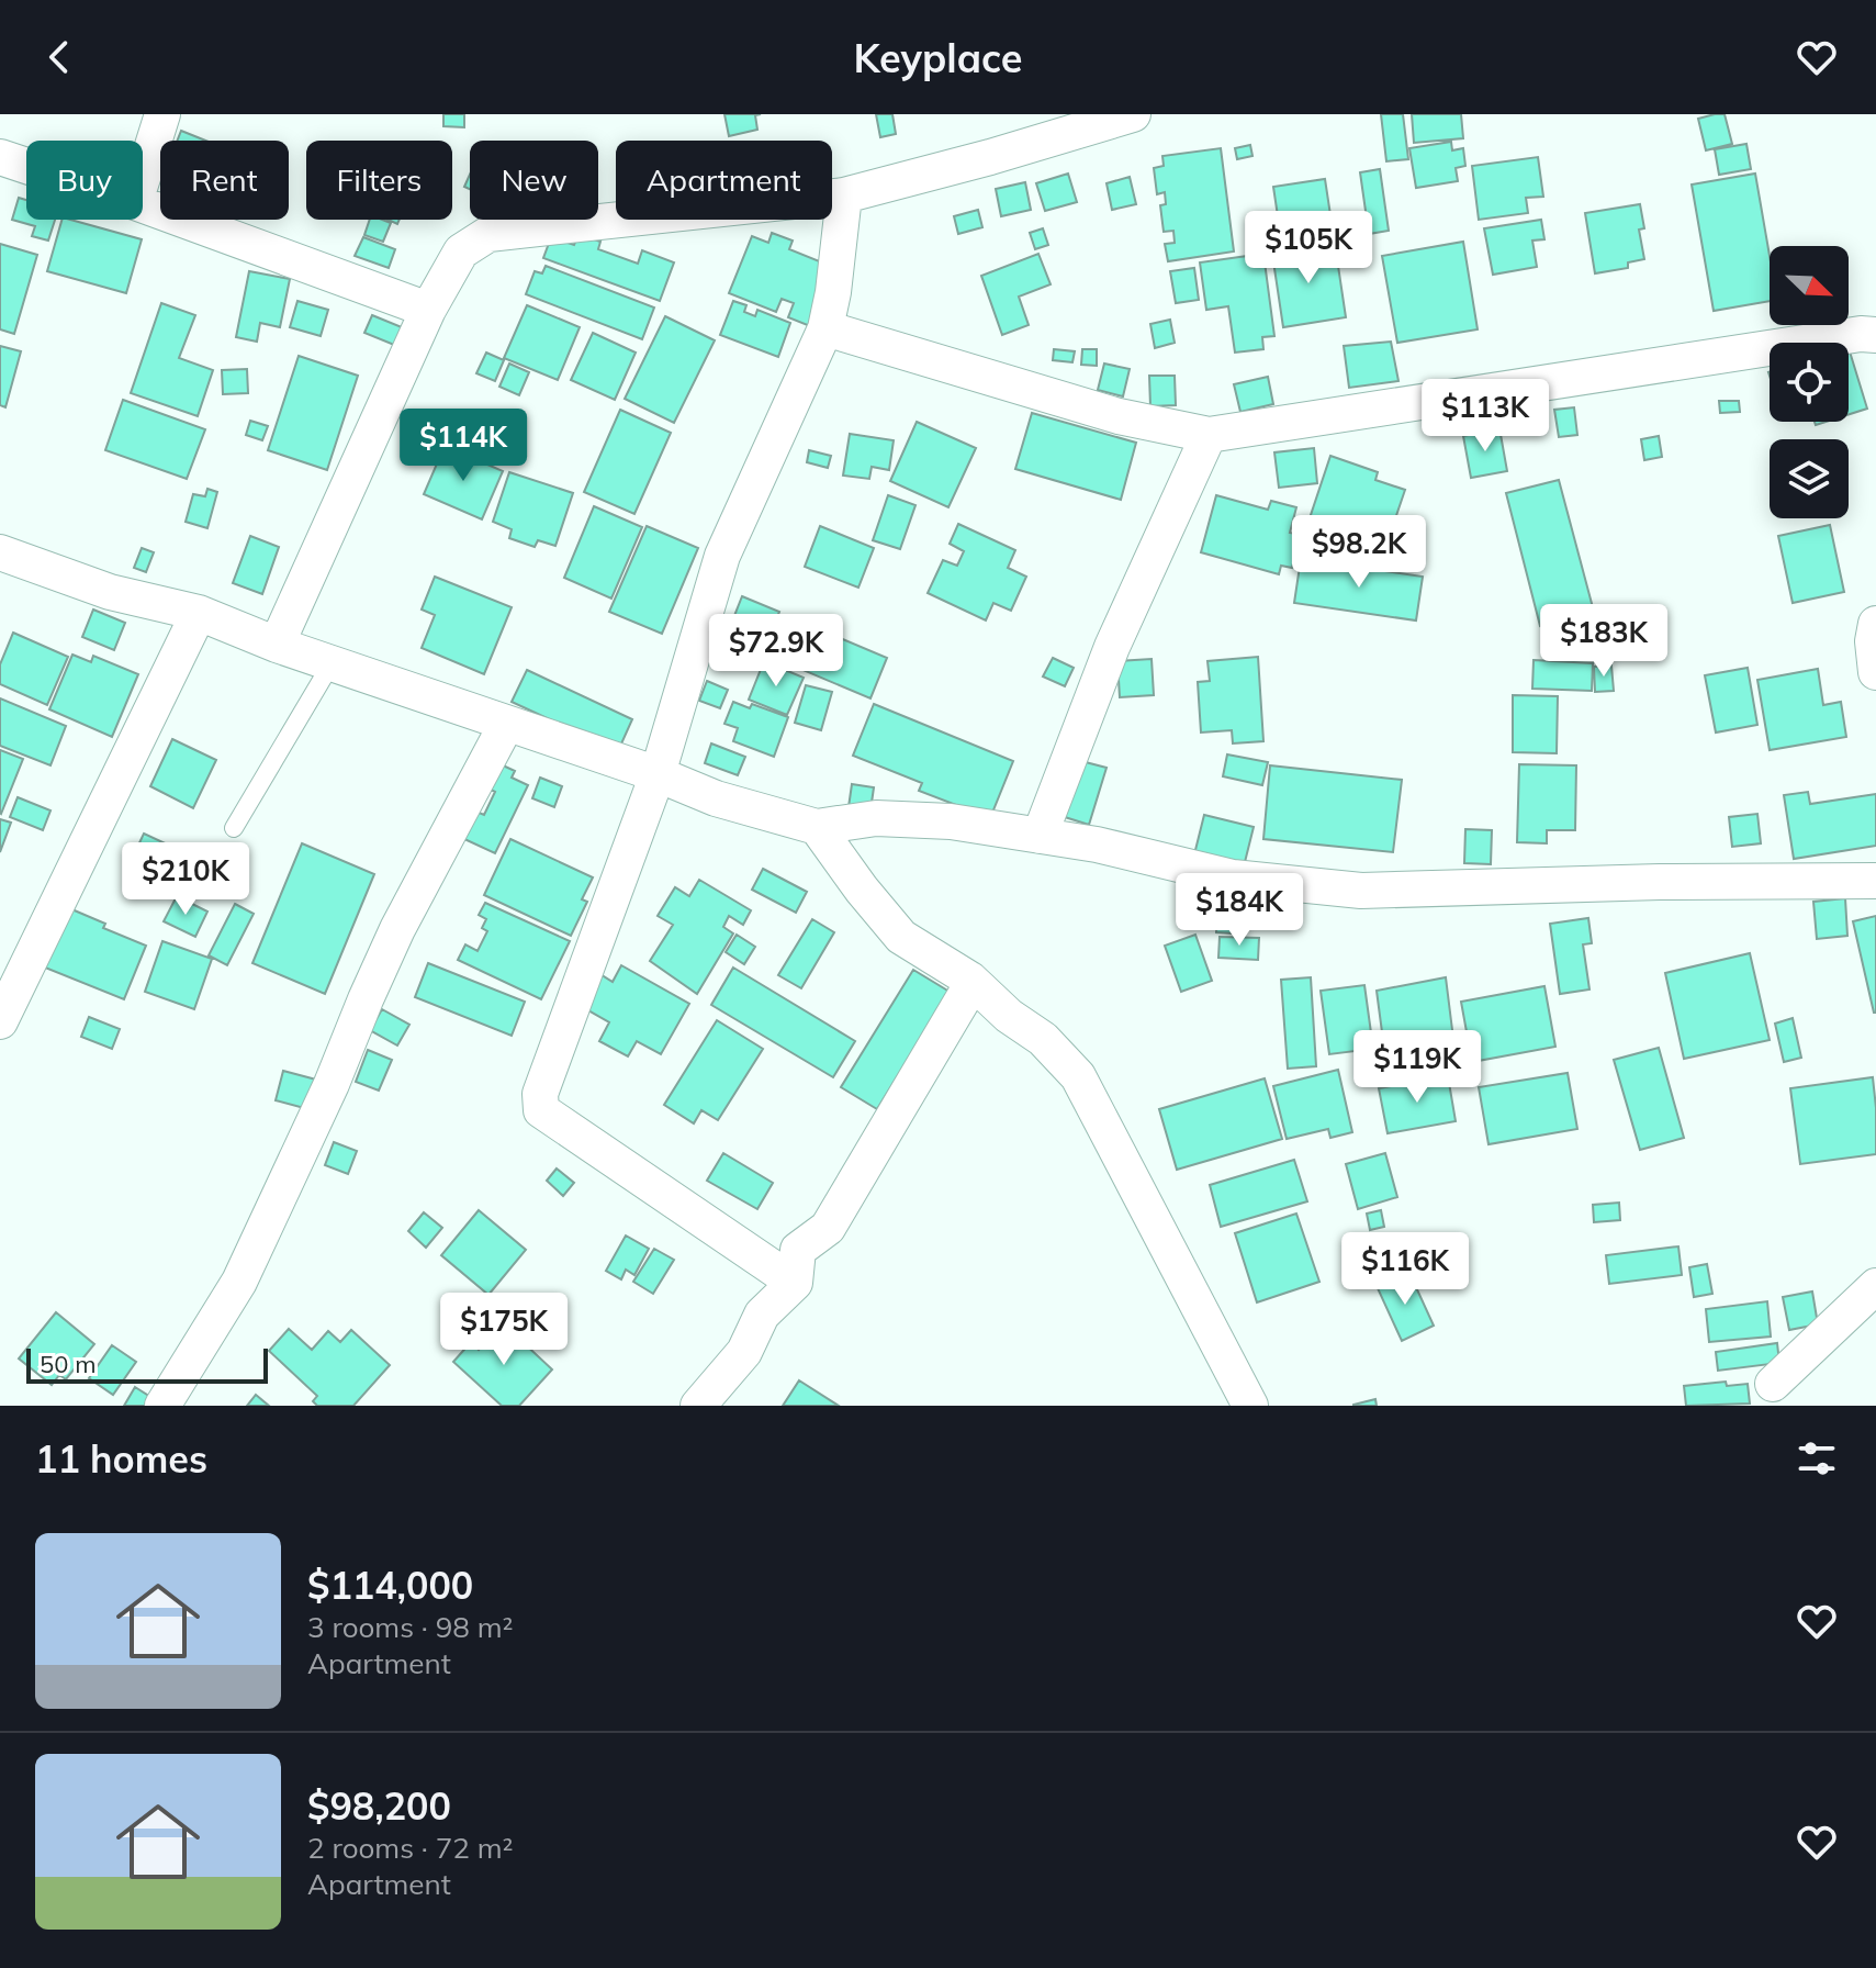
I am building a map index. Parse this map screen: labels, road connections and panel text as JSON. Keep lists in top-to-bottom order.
{
  "scale_bar": "50 m",
  "north": "bottom right",
  "page": {
    "header": "Keyplace",
    "chip": [
      "Buy",
      "Rent",
      "Filters",
      "New",
      "Apartment"
    ],
    "price": [
      "$105K",
      "$113K",
      "$114K",
      "$98.2K",
      "$183K",
      "$72.9K",
      "$210K",
      "$184K",
      "$119K",
      "$116K",
      "$175K"
    ],
    "scale": "50 m",
    "heading": "11 homes",
    "list": [
      {
        "name": "$114,000",
        "note": "3 rooms · 98 m² · Apartment"
      },
      {
        "name": "$98,200",
        "note": "2 rooms · 72 m² · Apartment"
      }
    ]
  }
}
